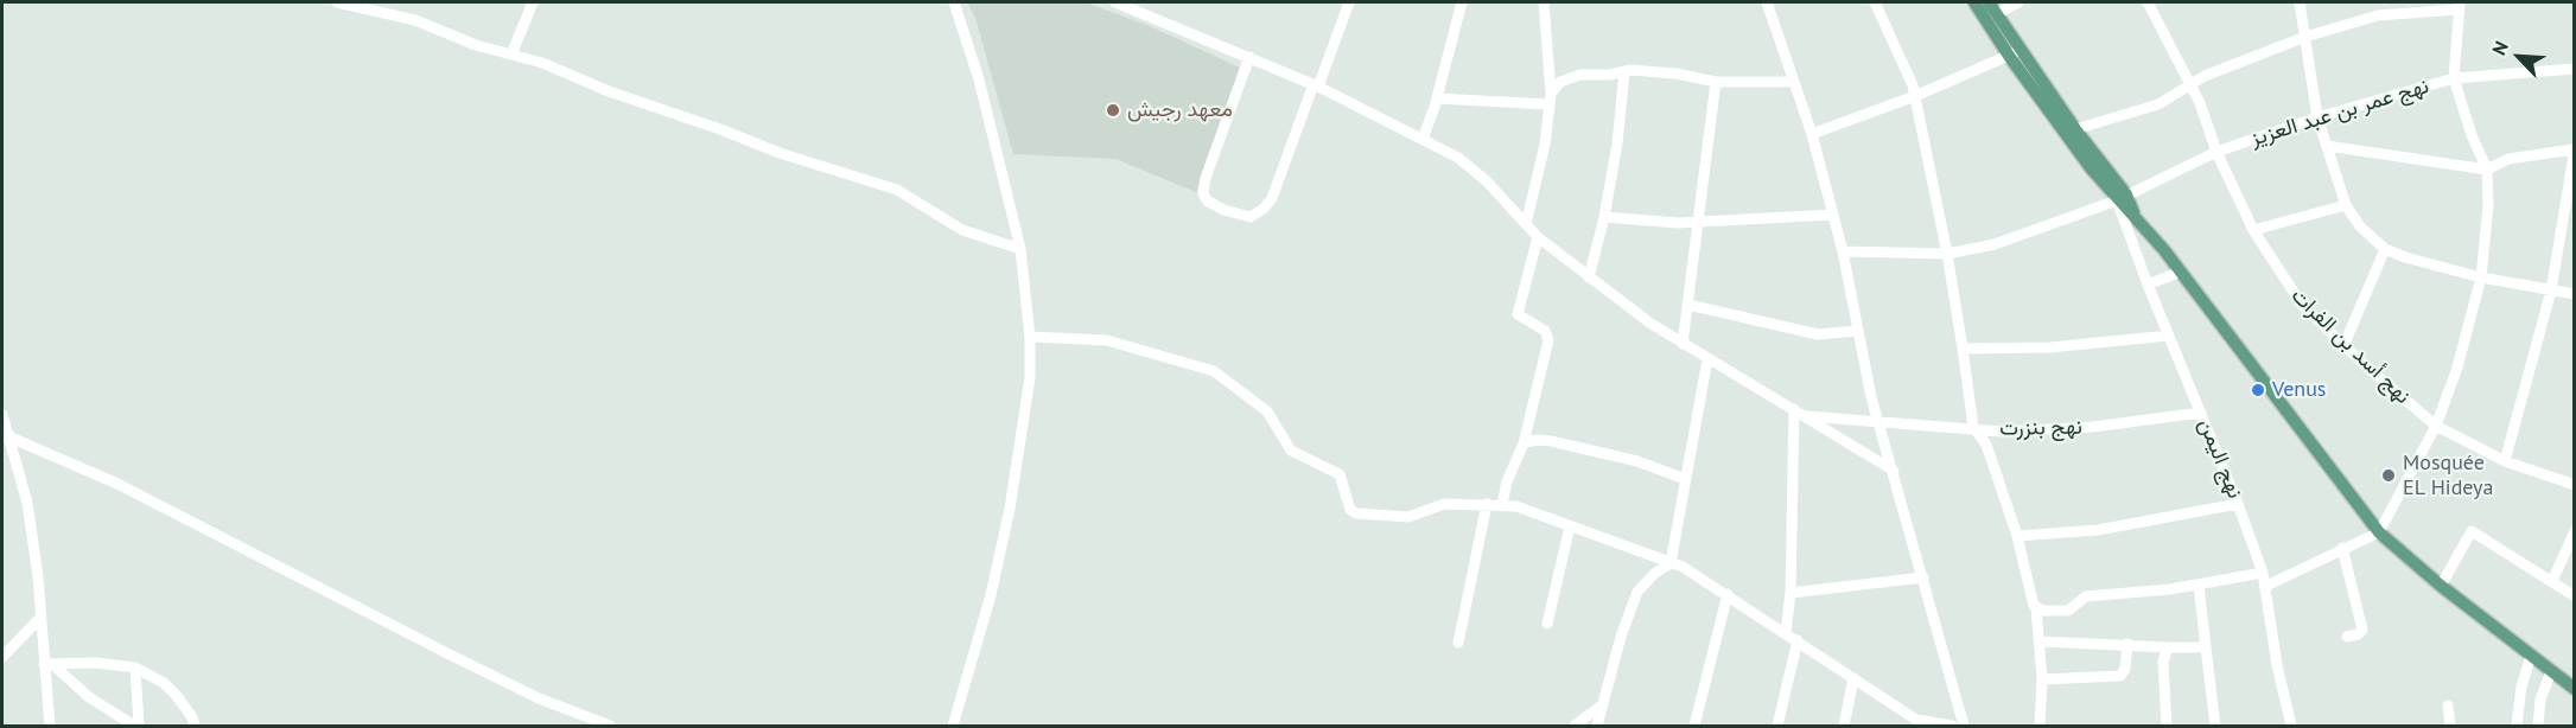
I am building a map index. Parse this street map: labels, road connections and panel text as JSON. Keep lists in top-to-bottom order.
{
  "streets": {
    "street": [
      "نهج عمر بن عبد العزيز",
      "نهج أسد بن الفرات",
      "نهج بنزرت",
      "نهج اليمن"
    ]
  },
  "crossings": [
    ["نهج عمر بن عبد العزيز", "نهج أسد بن الفرات"],
    ["نهج عمر بن عبد العزيز", "نهج اليمن"],
    ["نهج بنزرت", "نهج اليمن"]
  ],
  "places": ["معهد رجيش", "Venus", "Mosquée EL Hideya"],
  "north": "top left"
}
